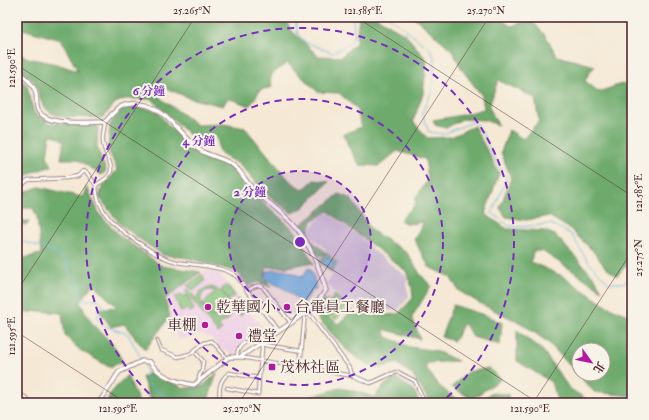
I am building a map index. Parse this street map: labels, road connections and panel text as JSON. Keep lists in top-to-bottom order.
{
  "places": {
    "other": [
      "乾華國小",
      "台電員工餐廳",
      "車棚",
      "禮堂"
    ],
    "transit": ["茂林社區"]
  },
  "north": "bottom right",
  "coordinates": [
    "25.265°N",
    "121.585°E",
    "25.270°N",
    "121.590°E",
    "25.275°N",
    "121.595°E"
  ],
  "rings": ["6 分鐘", "4 分鐘", "2 分鐘"]
}
